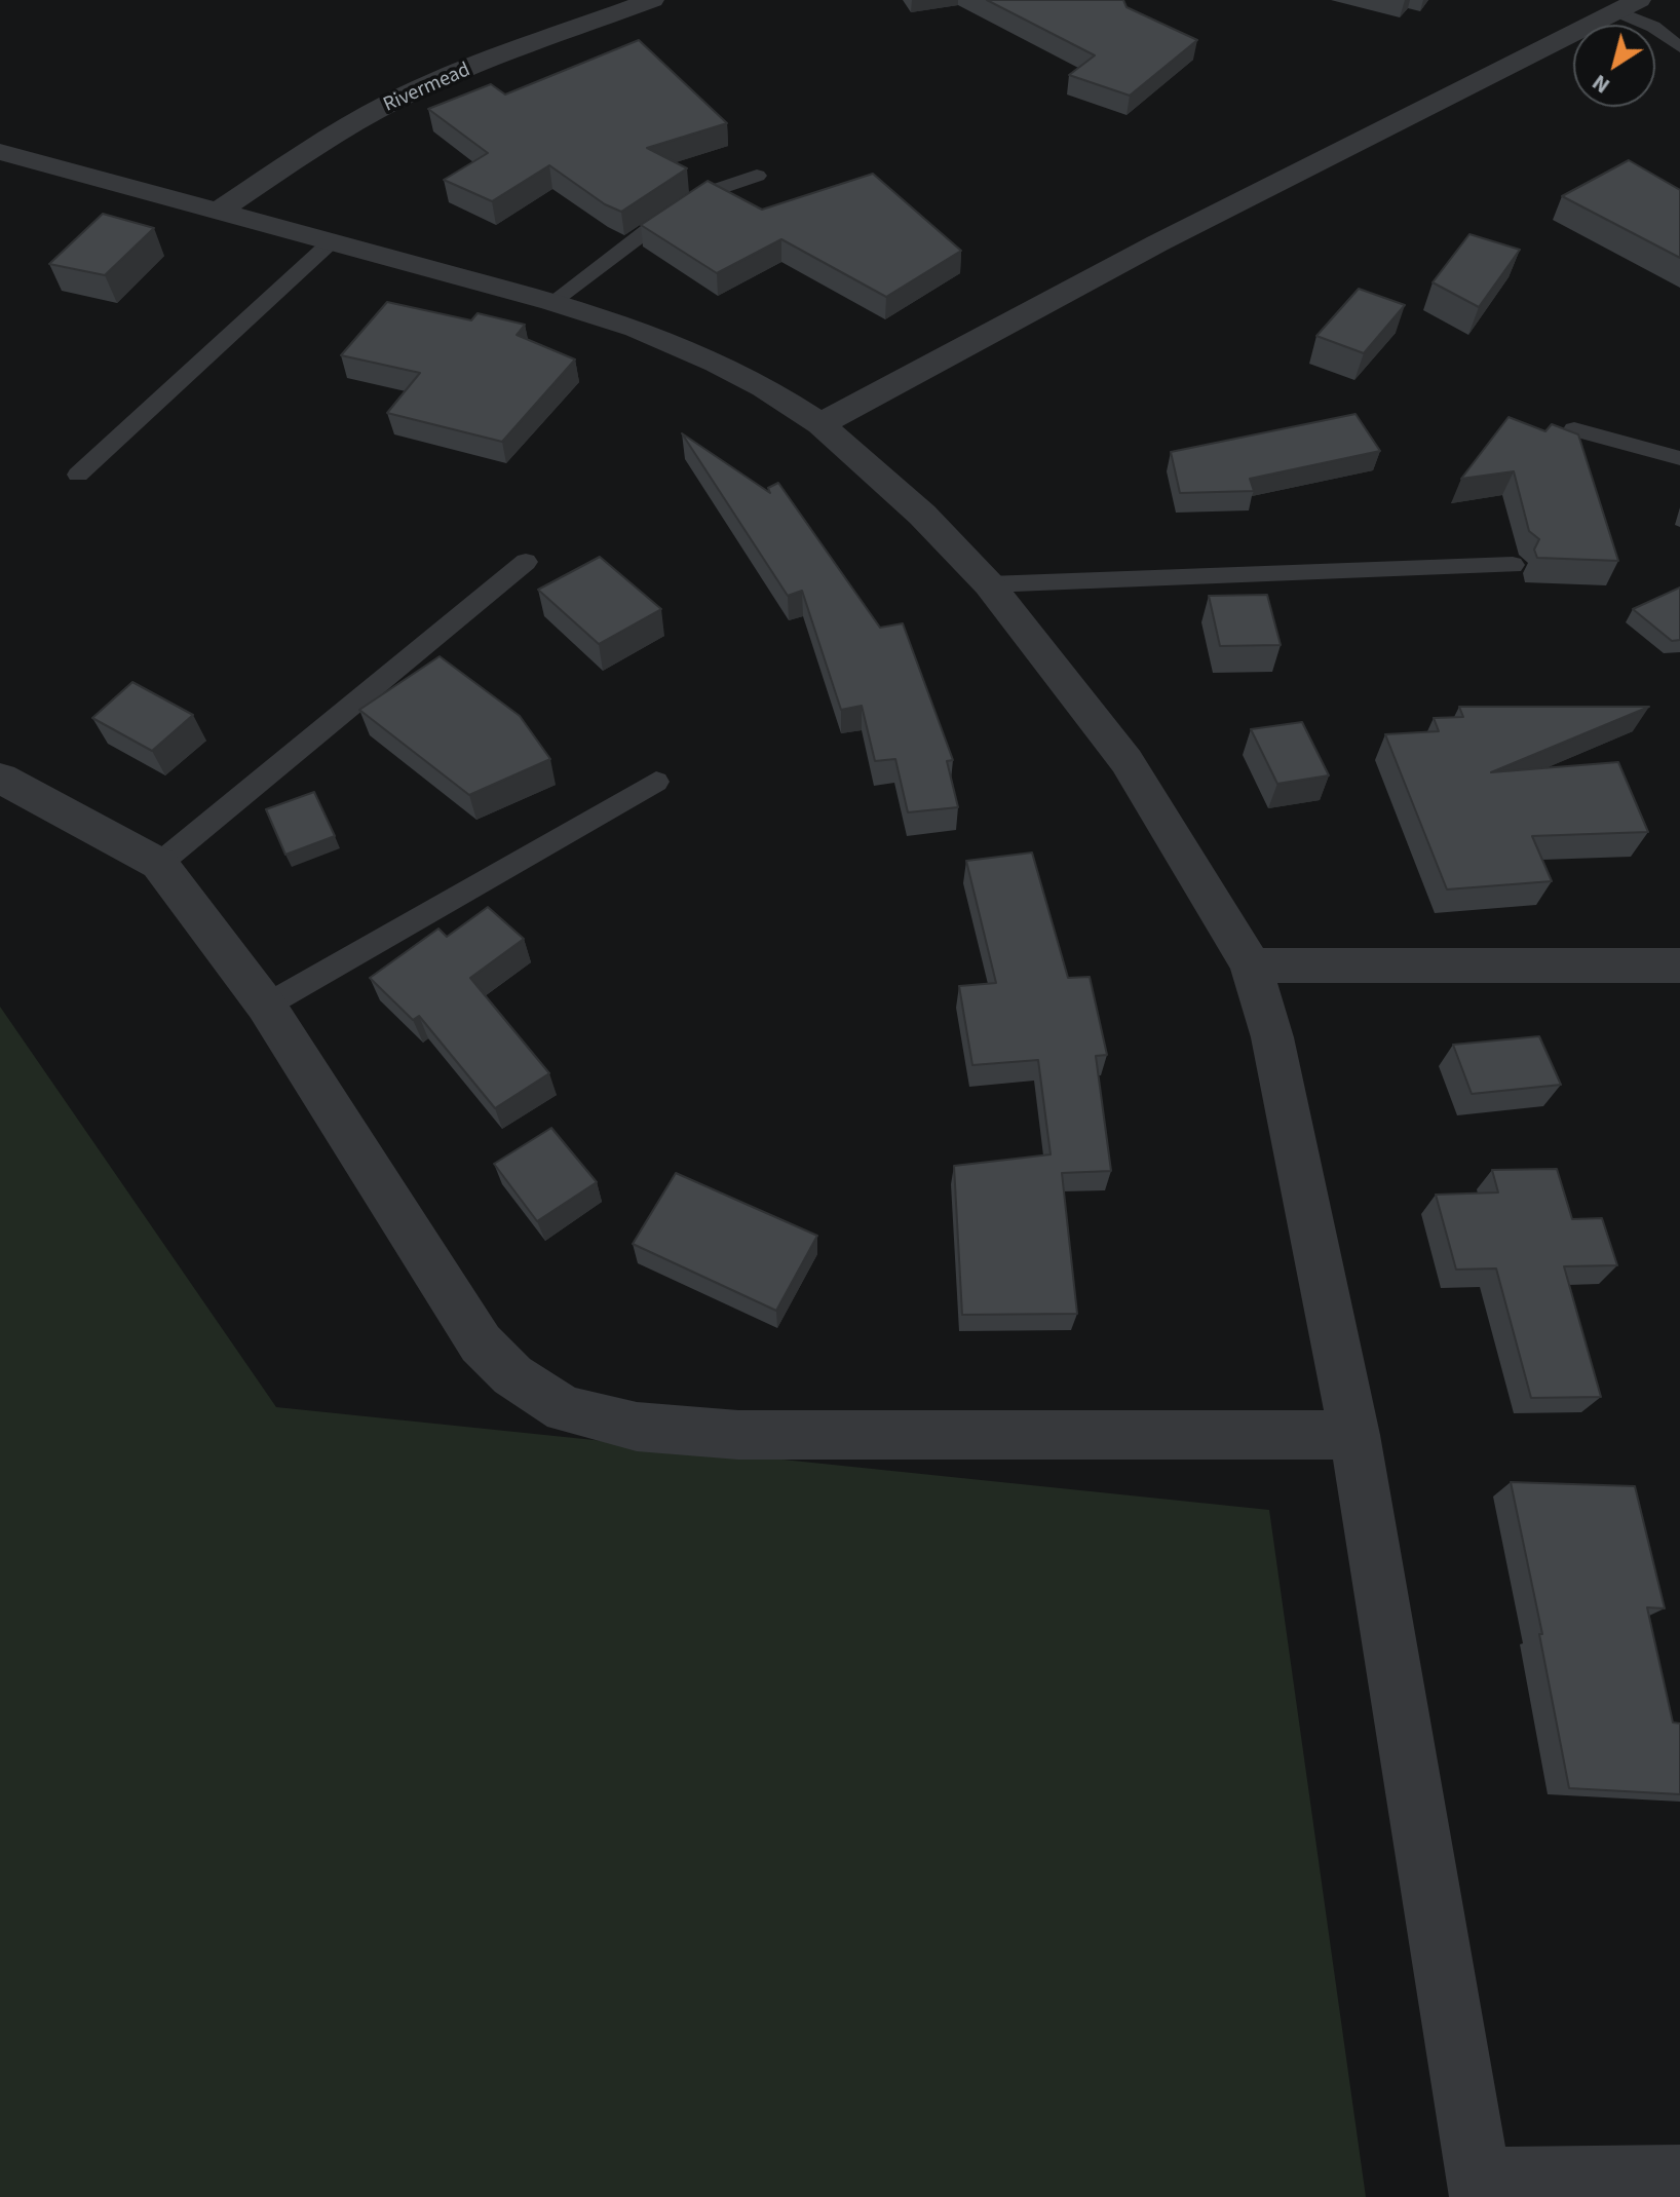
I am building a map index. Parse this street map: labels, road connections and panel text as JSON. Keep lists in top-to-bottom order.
{
  "streets": {
    "street": ["Rivermead"]
  },
  "north": "bottom left"
}
